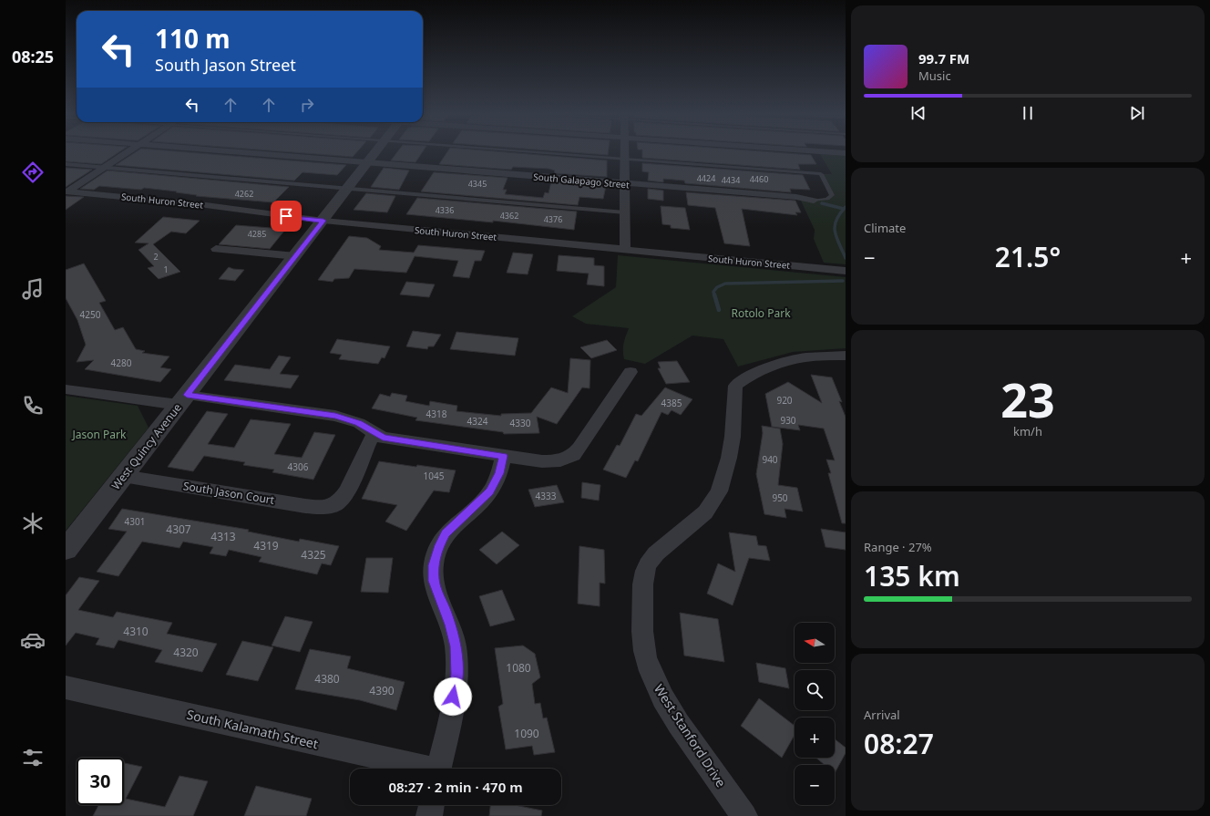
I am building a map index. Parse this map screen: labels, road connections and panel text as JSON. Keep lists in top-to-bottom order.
{
  "streets": {
    "street": [
      "South Galapago Street",
      "South Huron Street",
      "West Quincy Avenue",
      "South Jason Court",
      "South Kalamath Street",
      "West Stanford Drive"
    ]
  },
  "crossings": [
    ["South Galapago Street", "West Quincy Avenue"],
    ["South Huron Street", "West Quincy Avenue"],
    ["West Quincy Avenue", "South Jason Court"]
  ],
  "parks": ["Rotolo Park", "Jason Park"],
  "house_numbers": [
    "4424",
    "4460",
    "4434",
    "4345",
    "4262",
    "4336",
    "4362",
    "4376",
    "4285",
    "2",
    "1",
    "4250",
    "4280",
    "920",
    "4385",
    "4318",
    "930",
    "4324",
    "4330",
    "940",
    "4306",
    "1045",
    "4333",
    "950",
    "4301",
    "4307",
    "4313",
    "4319",
    "4325",
    "4310",
    "4320",
    "1080",
    "4380",
    "4390",
    "1090"
  ],
  "north": "left",
  "page": {
    "tabs": "08:25",
    "turn": ["110 m", "South Jason Street"],
    "song": ["99.7 FM", "Music"],
    "tile": [
      "Climate",
      ["23", "km/h"],
      ["Range · 27%", "135 km"],
      ["Arrival", "08:27"]
    ],
    "heat": ["−", "21.5°", "+"],
    "map_buttons": ["+", "−"],
    "limit": "30",
    "trip": "08:27 · 2 min · 470 m"
  }
}
